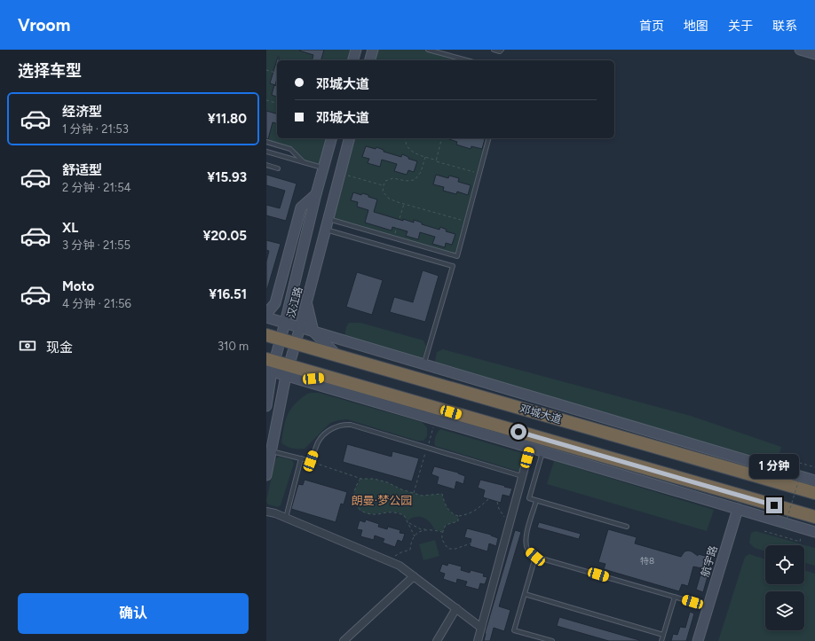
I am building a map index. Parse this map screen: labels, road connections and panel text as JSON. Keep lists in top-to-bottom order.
{
  "streets": {
    "highway": ["邓城大道"],
    "street": ["汉江路", "航宇路"]
  },
  "crossings": [
    ["汉江路", "邓城大道"]
  ],
  "districts": ["朗曼·梦公园"],
  "house_numbers": ["特8"],
  "page": {
    "header": "Vroom",
    "nav": [
      "首页",
      "地图",
      "关于",
      "联系"
    ],
    "heading": "选择车型",
    "banner": ["邓城大道", "邓城大道"],
    "list": [
      {
        "name": "经济型",
        "note": "1 分钟 · 21:53",
        "value": "¥11.80"
      },
      {
        "name": "舒适型",
        "note": "2 分钟 · 21:54",
        "value": "¥15.93"
      },
      {
        "name": "XL",
        "note": "3 分钟 · 21:55",
        "value": "¥20.05"
      },
      {
        "name": "Moto",
        "note": "4 分钟 · 21:56",
        "value": "¥16.51"
      }
    ],
    "pay": ["现金", "310 m"],
    "bubble": "1 分钟",
    "buttons": "确认"
  }
}
